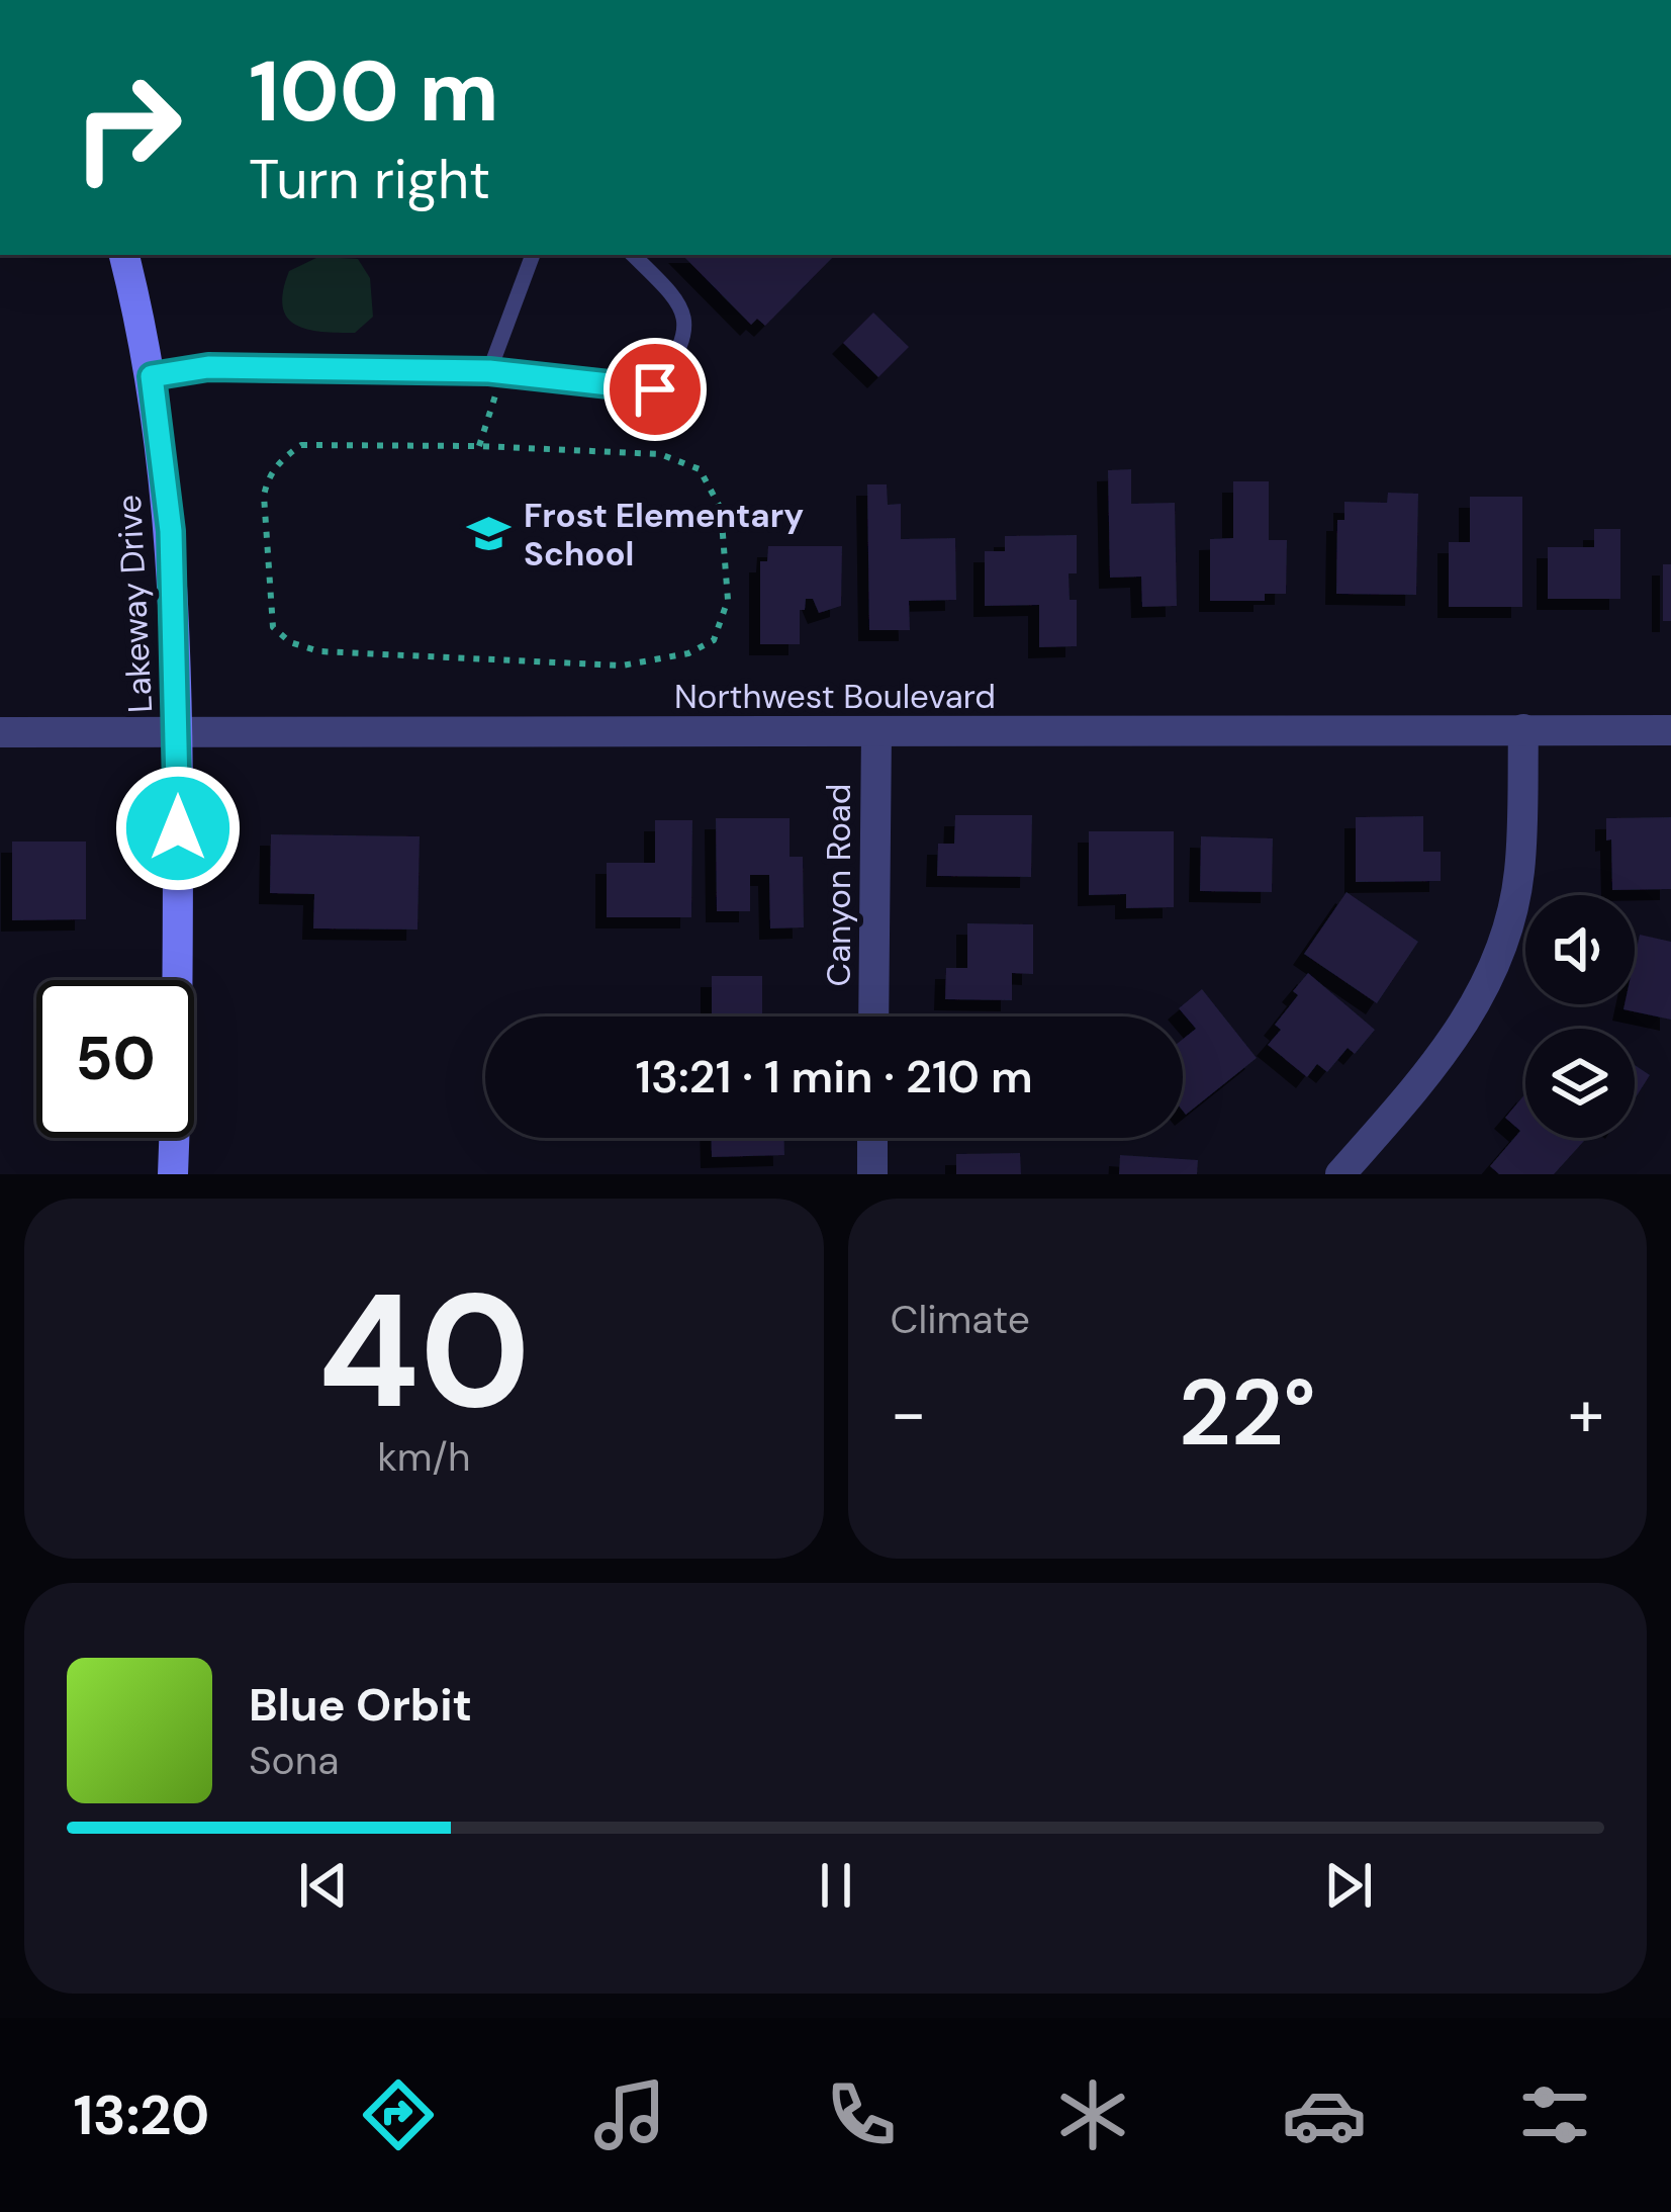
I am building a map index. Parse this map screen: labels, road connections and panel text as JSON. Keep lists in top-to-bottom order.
{
  "streets": {
    "main road": ["Lakeway Drive"],
    "street": ["Northwest Boulevard", "Canyon Road"]
  },
  "crossings": [
    ["Lakeway Drive", "Northwest Boulevard"],
    ["Northwest Boulevard", "Canyon Road"]
  ],
  "places": {
    "school or university": ["Frost Elementary School"]
  },
  "page": {
    "turn": ["100 m", "Turn right"],
    "limit": "50",
    "trip": "13:21 · 1 min · 210 m",
    "tile": [
      ["40", "km/h"],
      "Climate"
    ],
    "heat": ["−", "22°", "+"],
    "song": ["Blue Orbit", "Sona"],
    "tabs": "13:20"
  }
}
